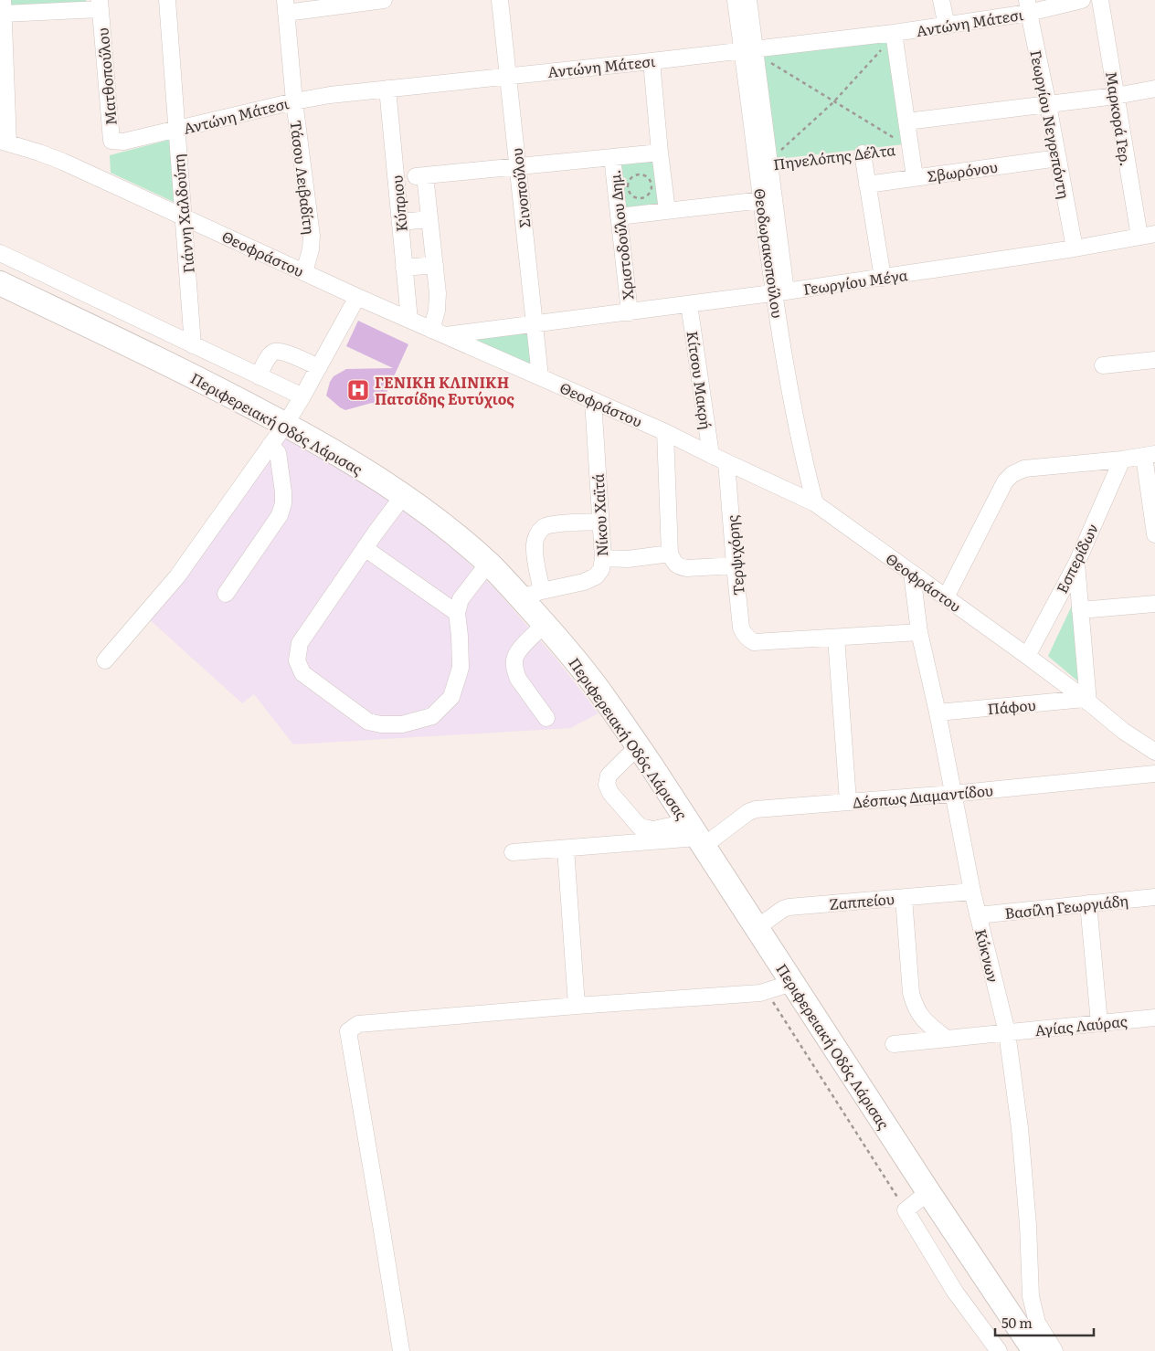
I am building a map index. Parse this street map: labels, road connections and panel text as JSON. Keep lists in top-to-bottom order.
{
  "streets": {
    "highway": ["Περιφερειακή Οδός Λάρισας"],
    "street": [
      "Αντώνη Μάτεσι",
      "Ματθοπούλου",
      "Μαρκορά Γερ.",
      "Γεωργίου Νεγρεπόντη",
      "Πηνελόπης Δέλτα",
      "Σβωρόνου",
      "Τάσου Λειβαδίτη",
      "Σινοπούλου",
      "Κύπριου",
      "Γιάννη Χαλδούπη",
      "Χριστοδούλου Δημ.",
      "Θεοφράστου",
      "Θεοδωρακοπούλου",
      "Γεωργίου Μέγα",
      "Κίτσου Μακρή",
      "Νίκου Χαϊτά",
      "Τερψιχόρης",
      "Εσπερίδων",
      "Πάφου",
      "Δέσπως Διαμαντίδου",
      "Ζαππείου",
      "Βασίλη Γεωργιάδη",
      "Κύκνων",
      "Αγίας Λαύρας"
    ]
  },
  "crossings": [
    ["Αντώνη Μάτεσι", "Ματθοπούλου"],
    ["Αντώνη Μάτεσι", "Γεωργίου Νεγρεπόντη"],
    ["Αντώνη Μάτεσι", "Τάσου Λειβαδίτη"],
    ["Αντώνη Μάτεσι", "Σινοπούλου"],
    ["Αντώνη Μάτεσι", "Κύπριου"],
    ["Αντώνη Μάτεσι", "Γιάννη Χαλδούπη"],
    ["Αντώνη Μάτεσι", "Θεοδωρακοπούλου"],
    ["Μαρκορά Γερ.", "Πηνελόπης Δέλτα"],
    ["Μαρκορά Γερ.", "Γεωργίου Μέγα"],
    ["Γεωργίου Νεγρεπόντη", "Πηνελόπης Δέλτα"],
    ["Γεωργίου Νεγρεπόντη", "Σβωρόνου"],
    ["Γεωργίου Νεγρεπόντη", "Γεωργίου Μέγα"],
    ["Τάσου Λειβαδίτη", "Θεοφράστου"],
    ["Σινοπούλου", "Θεοφράστου"],
    ["Σινοπούλου", "Γεωργίου Μέγα"],
    ["Κύπριου", "Θεοφράστου"],
    ["Γιάννη Χαλδούπη", "Θεοφράστου"],
    ["Χριστοδούλου Δημ.", "Γεωργίου Μέγα"],
    ["Θεοφράστου", "Θεοδωρακοπούλου"],
    ["Θεοφράστου", "Γεωργίου Μέγα"],
    ["Θεοφράστου", "Κίτσου Μακρή"],
    ["Θεοφράστου", "Νίκου Χαϊτά"],
    ["Θεοφράστου", "Τερψιχόρης"],
    ["Θεοφράστου", "Εσπερίδων"],
    ["Θεοφράστου", "Πάφου"],
    ["Θεοφράστου", "Κύκνων"],
    ["Θεοδωρακοπούλου", "Γεωργίου Μέγα"],
    ["Γεωργίου Μέγα", "Κίτσου Μακρή"],
    ["Περιφερειακή Οδός Λάρισας", "Νίκου Χαϊτά"],
    ["Περιφερειακή Οδός Λάρισας", "Δέσπως Διαμαντίδου"],
    ["Περιφερειακή Οδός Λάρισας", "Ζαππείου"],
    ["Περιφερειακή Οδός Λάρισας", "Κύκνων"],
    ["Πάφου", "Κύκνων"],
    ["Δέσπως Διαμαντίδου", "Κύκνων"],
    ["Ζαππείου", "Κύκνων"],
    ["Βασίλη Γεωργιάδη", "Κύκνων"],
    ["Κύκνων", "Αγίας Λαύρας"]
  ],
  "places": {
    "hospital": ["ΓΕΝΙΚΗ ΚΛΙΝΙΚΗ Πατσίδης Ευτύχιος"]
  },
  "scale_bar": "50 m"
}
